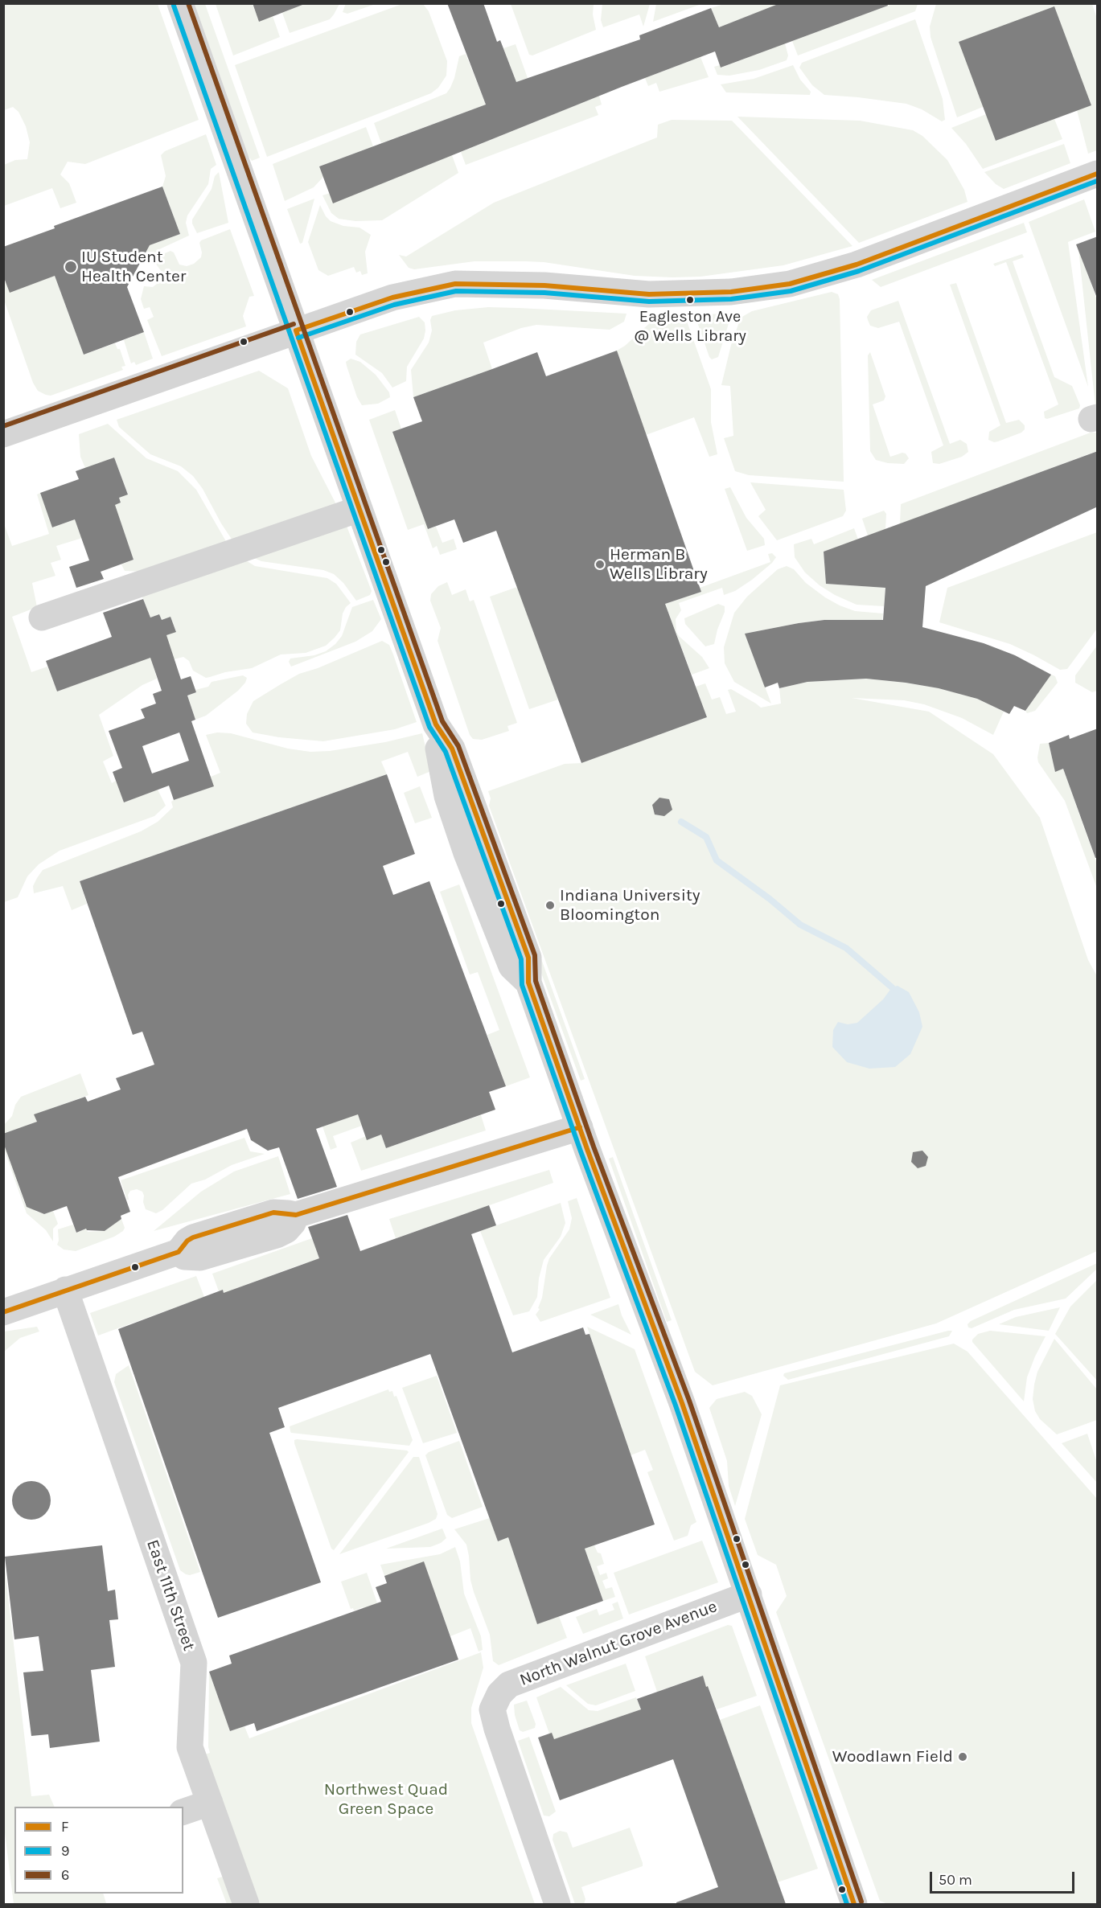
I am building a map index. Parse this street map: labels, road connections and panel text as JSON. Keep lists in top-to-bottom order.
{
  "streets": {
    "street": ["East 11th Street", "North Walnut Grove Avenue"]
  },
  "parks": ["Northwest Quad Green Space"],
  "places": [
    "IU Student Health Center",
    "Eagleston Ave @ Wells Library",
    "Herman B Wells Library",
    "Indiana University Bloomington",
    "Woodlawn Field"
  ],
  "lines": ["transit line 6", "transit line 9", "transit line F"],
  "legend": ["F", "9", "6"],
  "scale_bar": "50 m"
}
